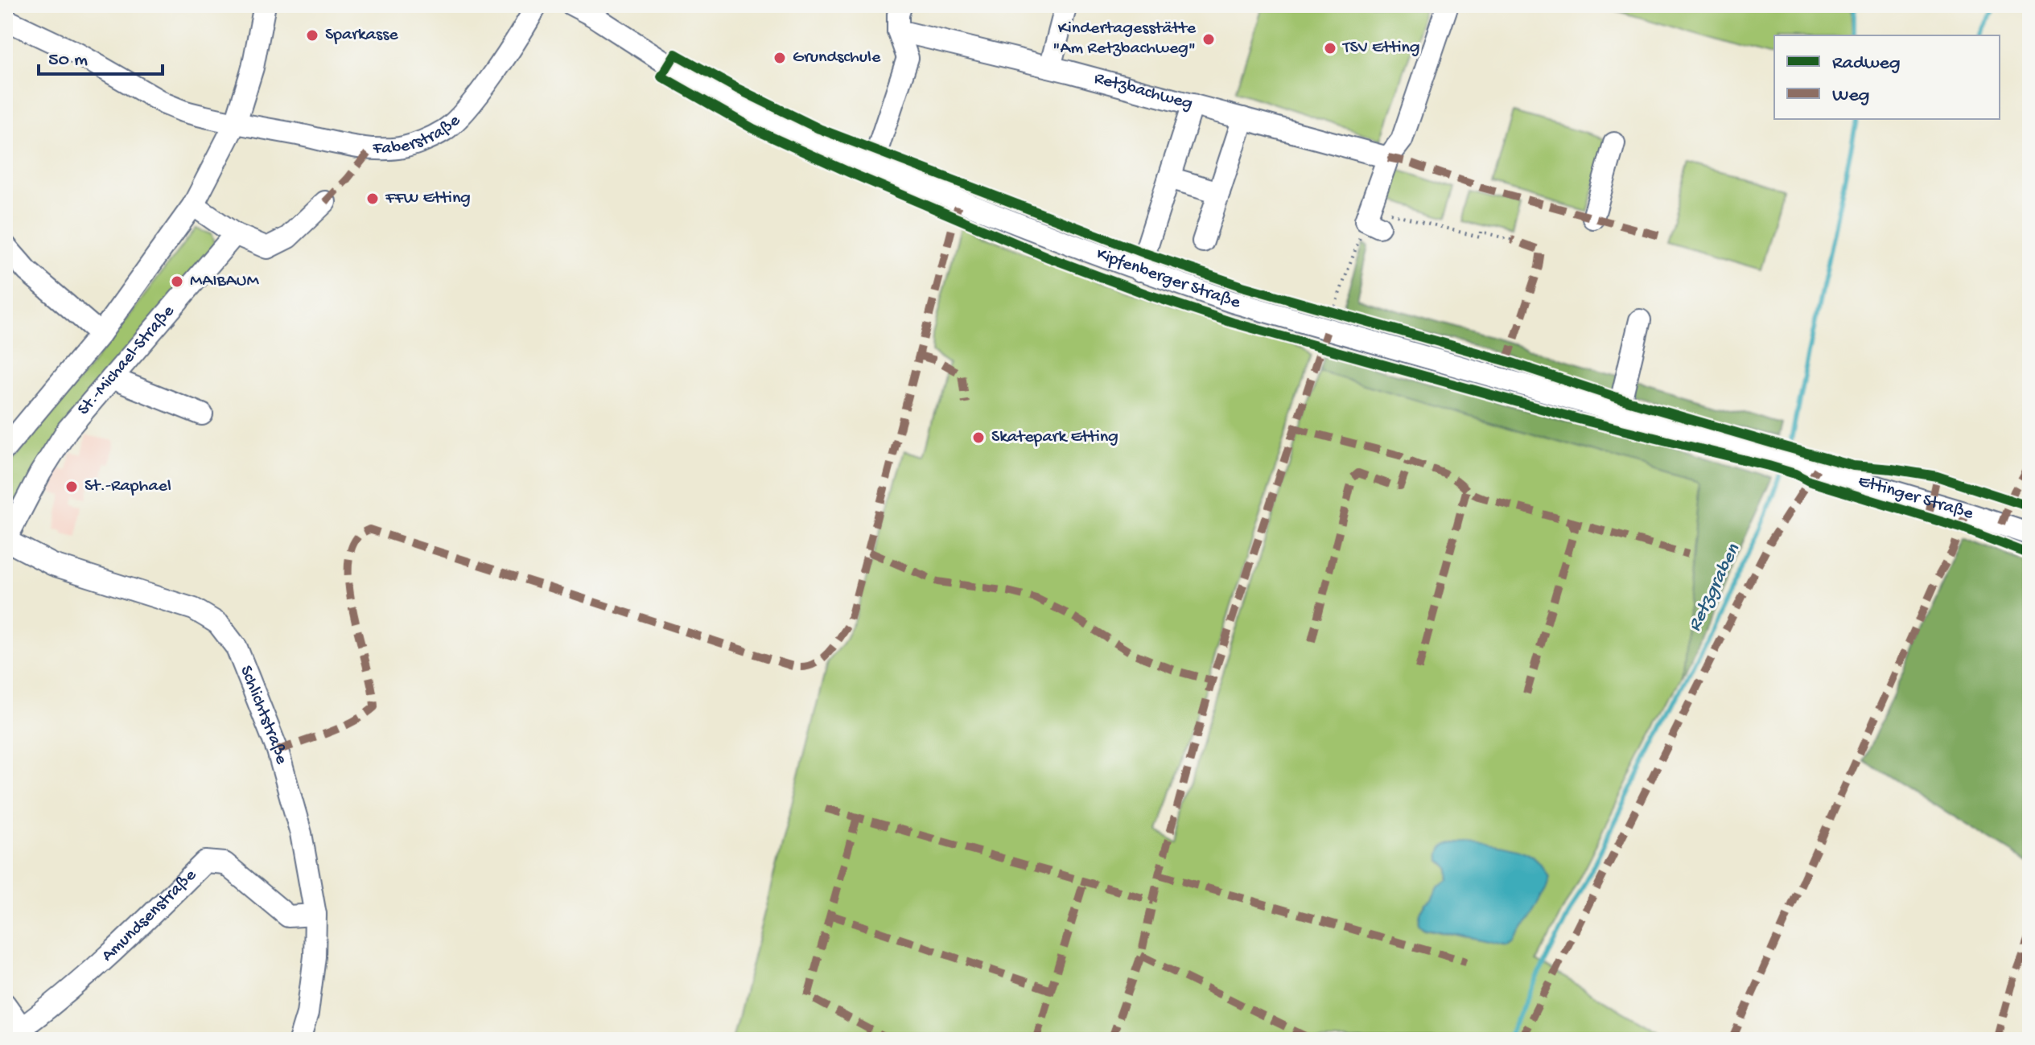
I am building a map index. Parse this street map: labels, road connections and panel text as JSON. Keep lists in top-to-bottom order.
{
  "streets": {
    "street": [
      "Retzbachweg",
      "Faberstraße",
      "Kipfenberger Straße",
      "St.-Michael-Straße",
      "Ettinger Straße",
      "Schlichtstraße",
      "Amundsenstraße"
    ]
  },
  "crossings": [
    ["Faberstraße", "St.-Michael-Straße"],
    ["Kipfenberger Straße", "Ettinger Straße"],
    ["St.-Michael-Straße", "Schlichtstraße"],
    ["Schlichtstraße", "Amundsenstraße"]
  ],
  "water": ["Retzgraben"],
  "places": [
    "Sparkasse",
    "Kindertagesstätte \"Am Retzbachweg\"",
    "TSV Etting",
    "Grundschule",
    "FFW Etting",
    "MAIBAUM",
    "Skatepark Etting",
    "St.-Raphael"
  ],
  "legend": ["Radweg", "Weg"],
  "scale_bar": "50 m"
}
